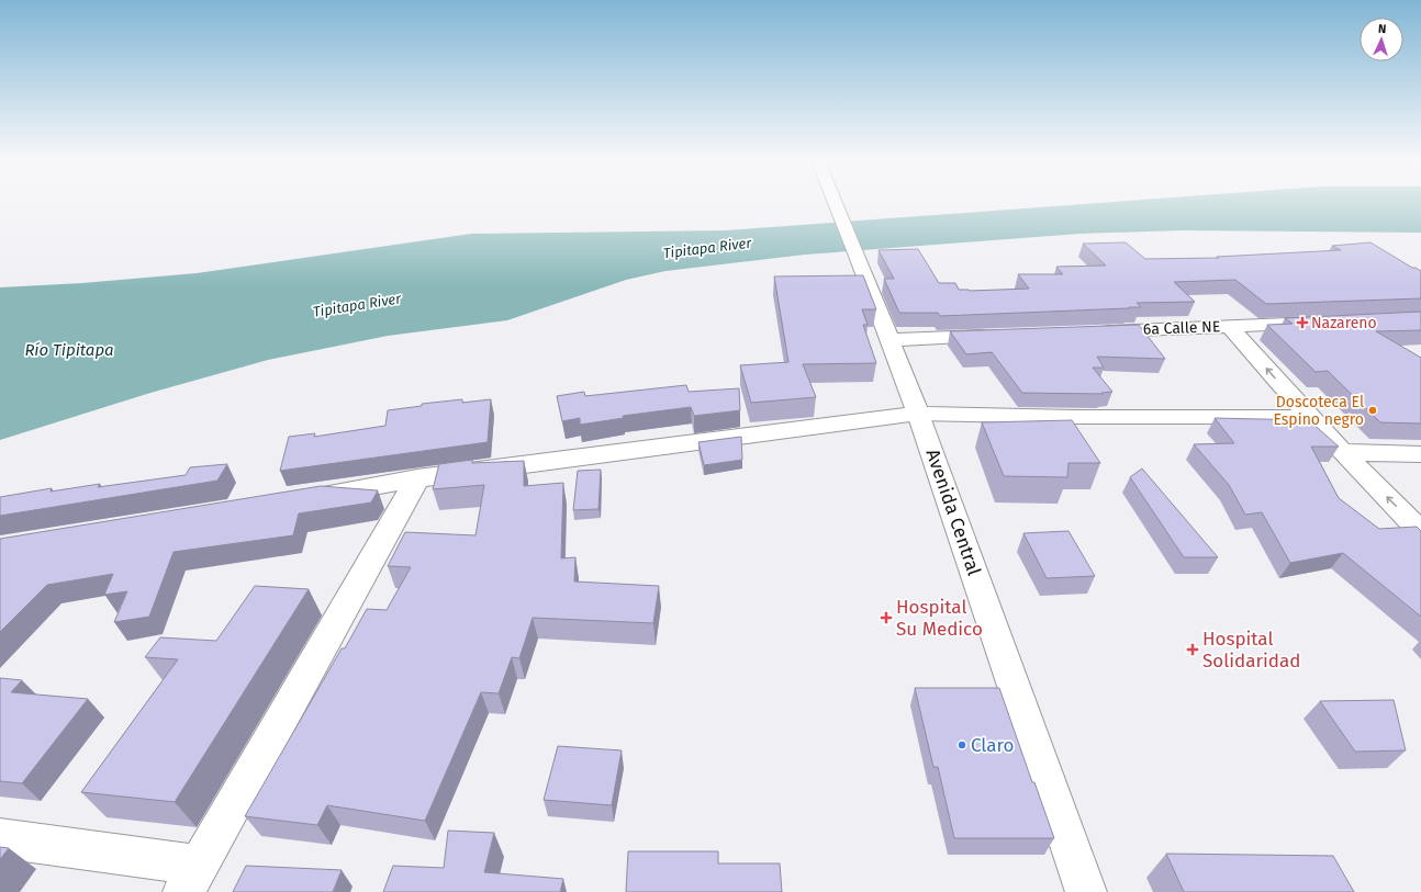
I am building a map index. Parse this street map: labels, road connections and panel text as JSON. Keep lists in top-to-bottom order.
{
  "streets": {
    "street": ["6a Calle NE", "Avenida Central"]
  },
  "water": ["Tipitapa River", "Río Tipitapa"],
  "places": {
    "health": ["Nazareno", "Hospital Su Medico", "Hospital Solidaridad"],
    "other": ["Doscoteca El Espino negro", "Claro"]
  },
  "north": "top"
}
